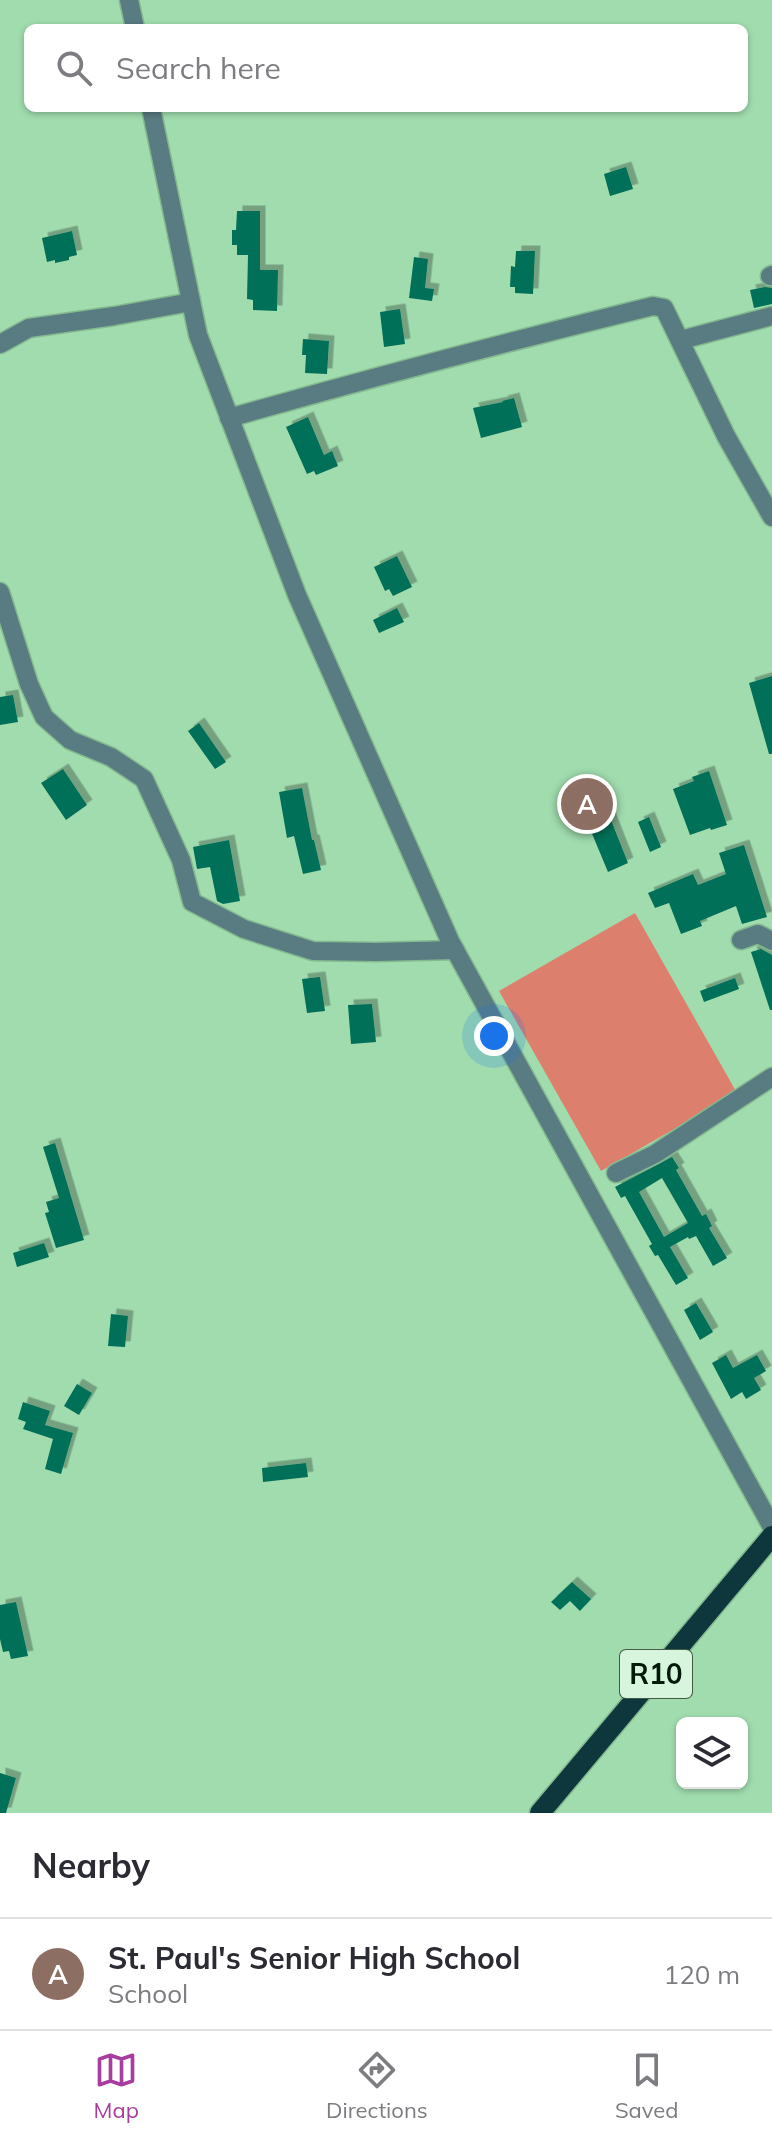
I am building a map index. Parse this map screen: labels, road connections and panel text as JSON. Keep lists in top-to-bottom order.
{
  "streets": {
    "main road": ["R10"]
  },
  "page": {
    "search": "Search here",
    "pins": "A",
    "heading": "Nearby",
    "list": [
      {
        "mark": "A",
        "name": "St. Paul's Senior High School",
        "note": "School",
        "value": "120 m"
      }
    ],
    "nav": ["Map", "Directions", "Saved"]
  }
}
